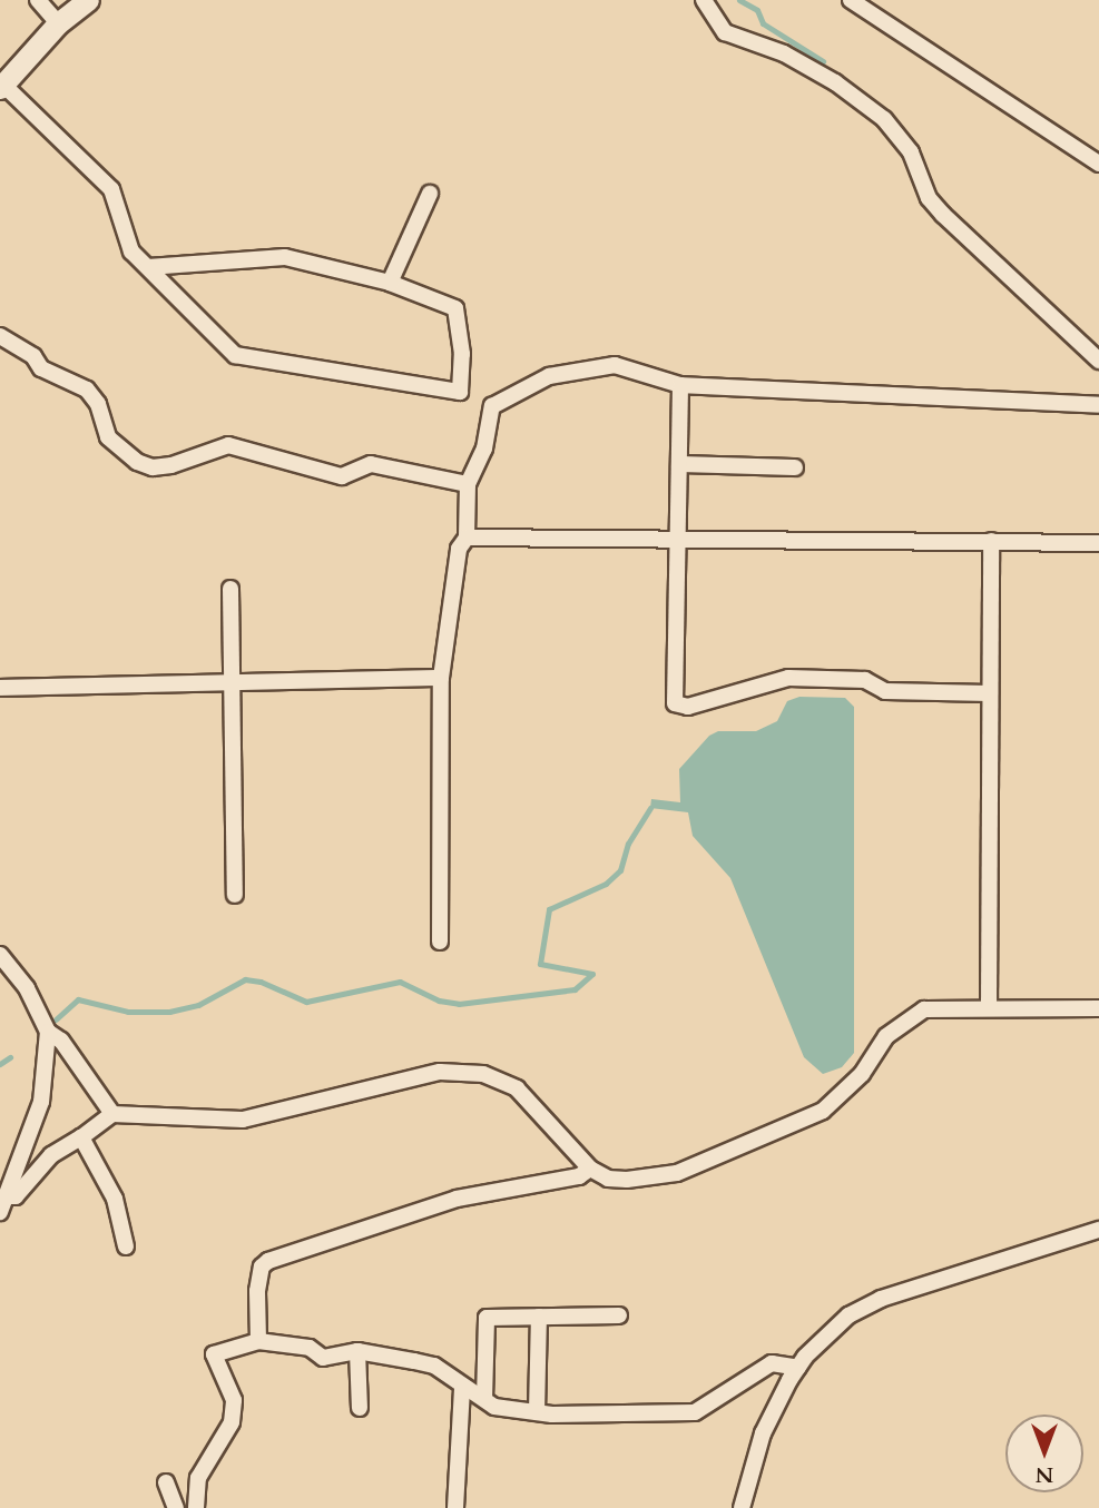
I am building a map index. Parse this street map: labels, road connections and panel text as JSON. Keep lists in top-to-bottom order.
{
  "north": "bottom"
}
